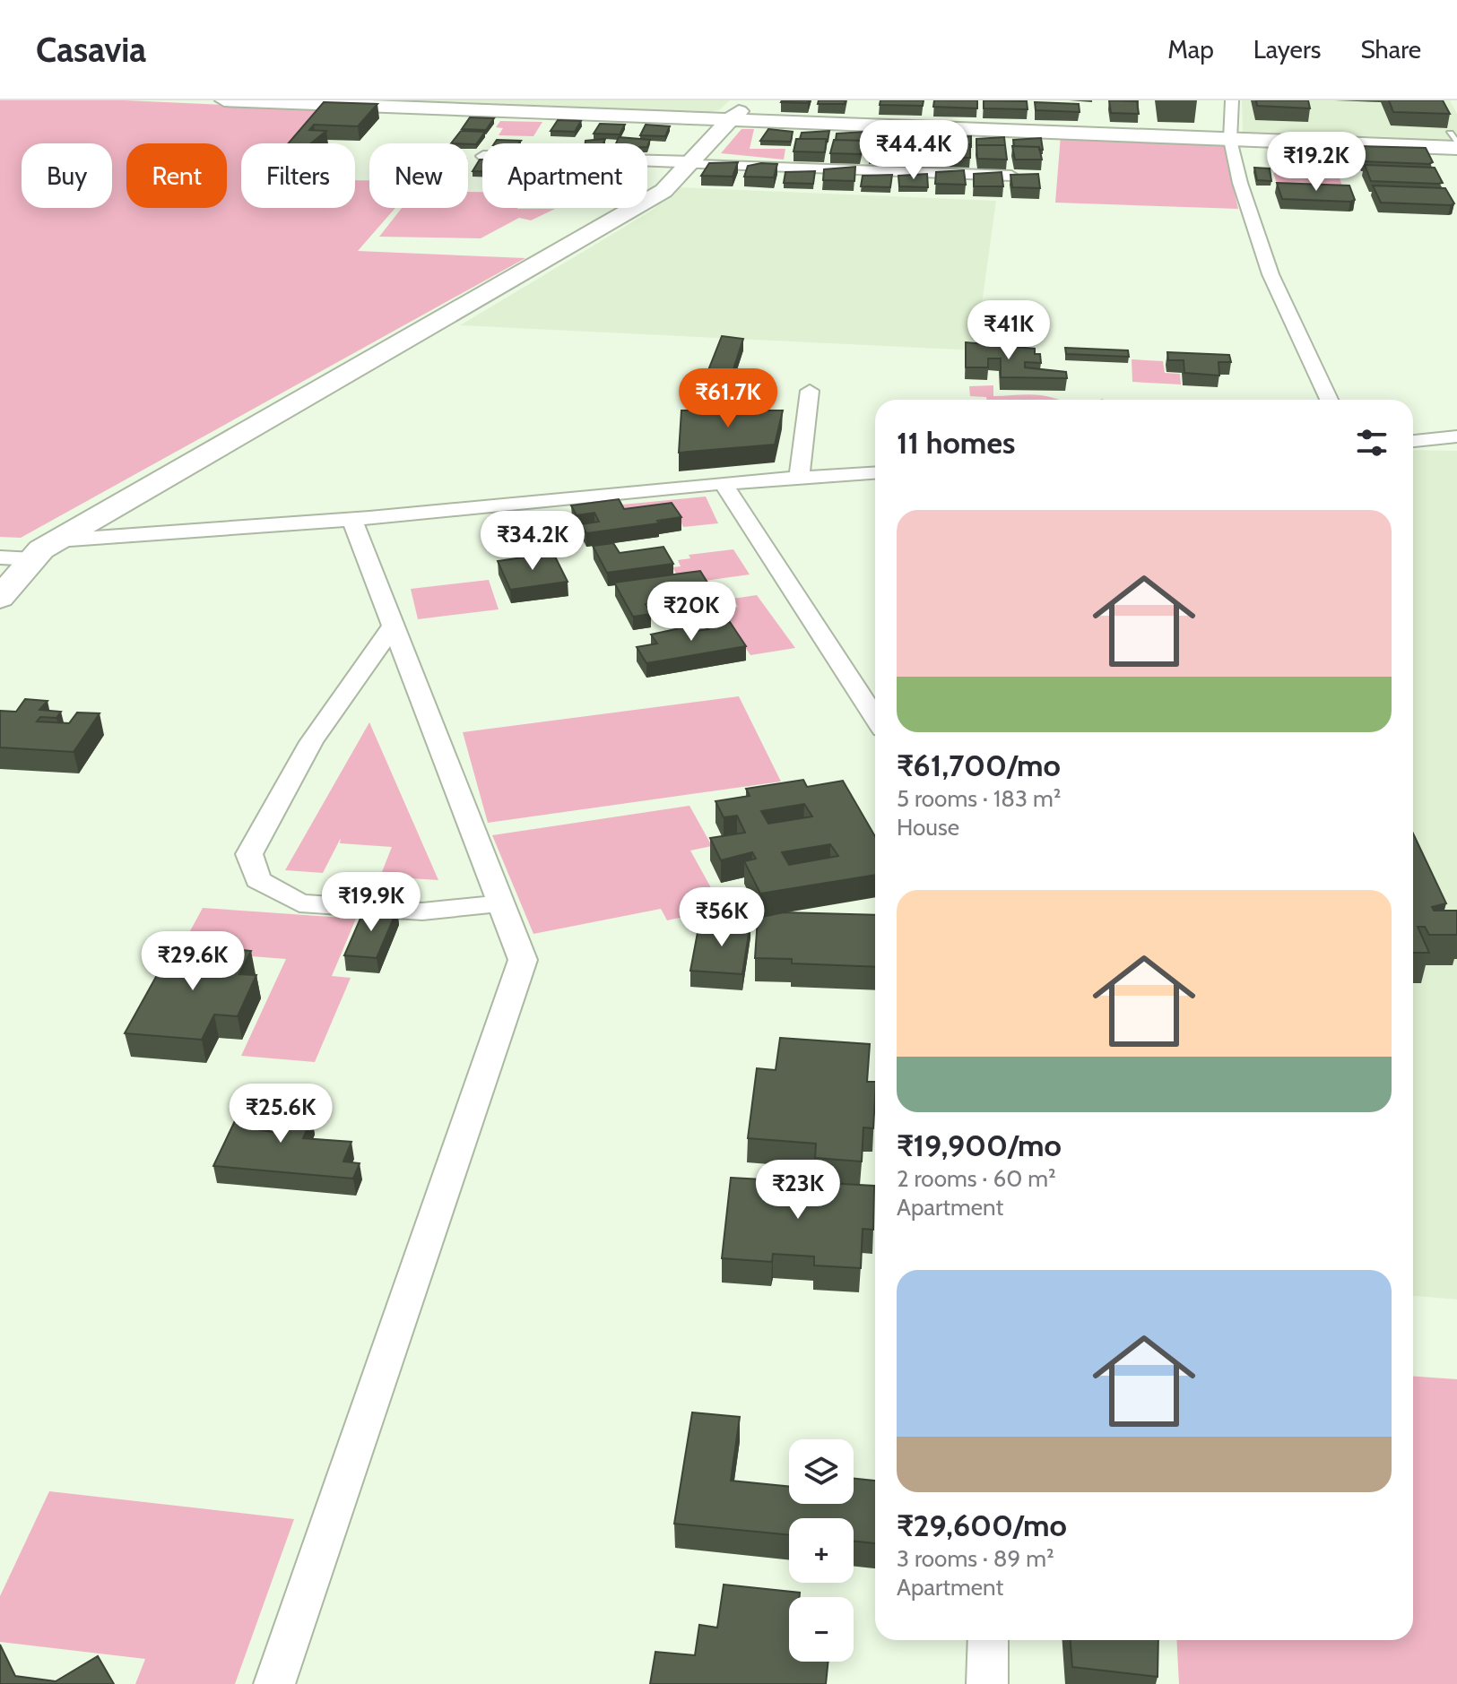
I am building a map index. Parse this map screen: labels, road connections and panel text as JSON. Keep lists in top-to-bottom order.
{
  "page": {
    "header": "Casavia",
    "nav": ["Map", "Layers", "Share"],
    "price": [
      "₹44.4K",
      "₹19.2K",
      "₹41K",
      "₹61.7K",
      "₹34.2K",
      "₹20K",
      "₹19.9K",
      "₹56K",
      "₹29.6K",
      "₹25.6K",
      "₹23K"
    ],
    "chip": [
      "Buy",
      "Rent",
      "Filters",
      "New",
      "Apartment"
    ],
    "heading": "11 homes",
    "list": [
      {
        "name": "₹61,700/mo",
        "note": "5 rooms · 183 m² · House"
      },
      {
        "name": "₹19,900/mo",
        "note": "2 rooms · 60 m² · Apartment"
      },
      {
        "name": "₹29,600/mo",
        "note": "3 rooms · 89 m² · Apartment"
      }
    ],
    "map_buttons": ["+", "−"]
  }
}
